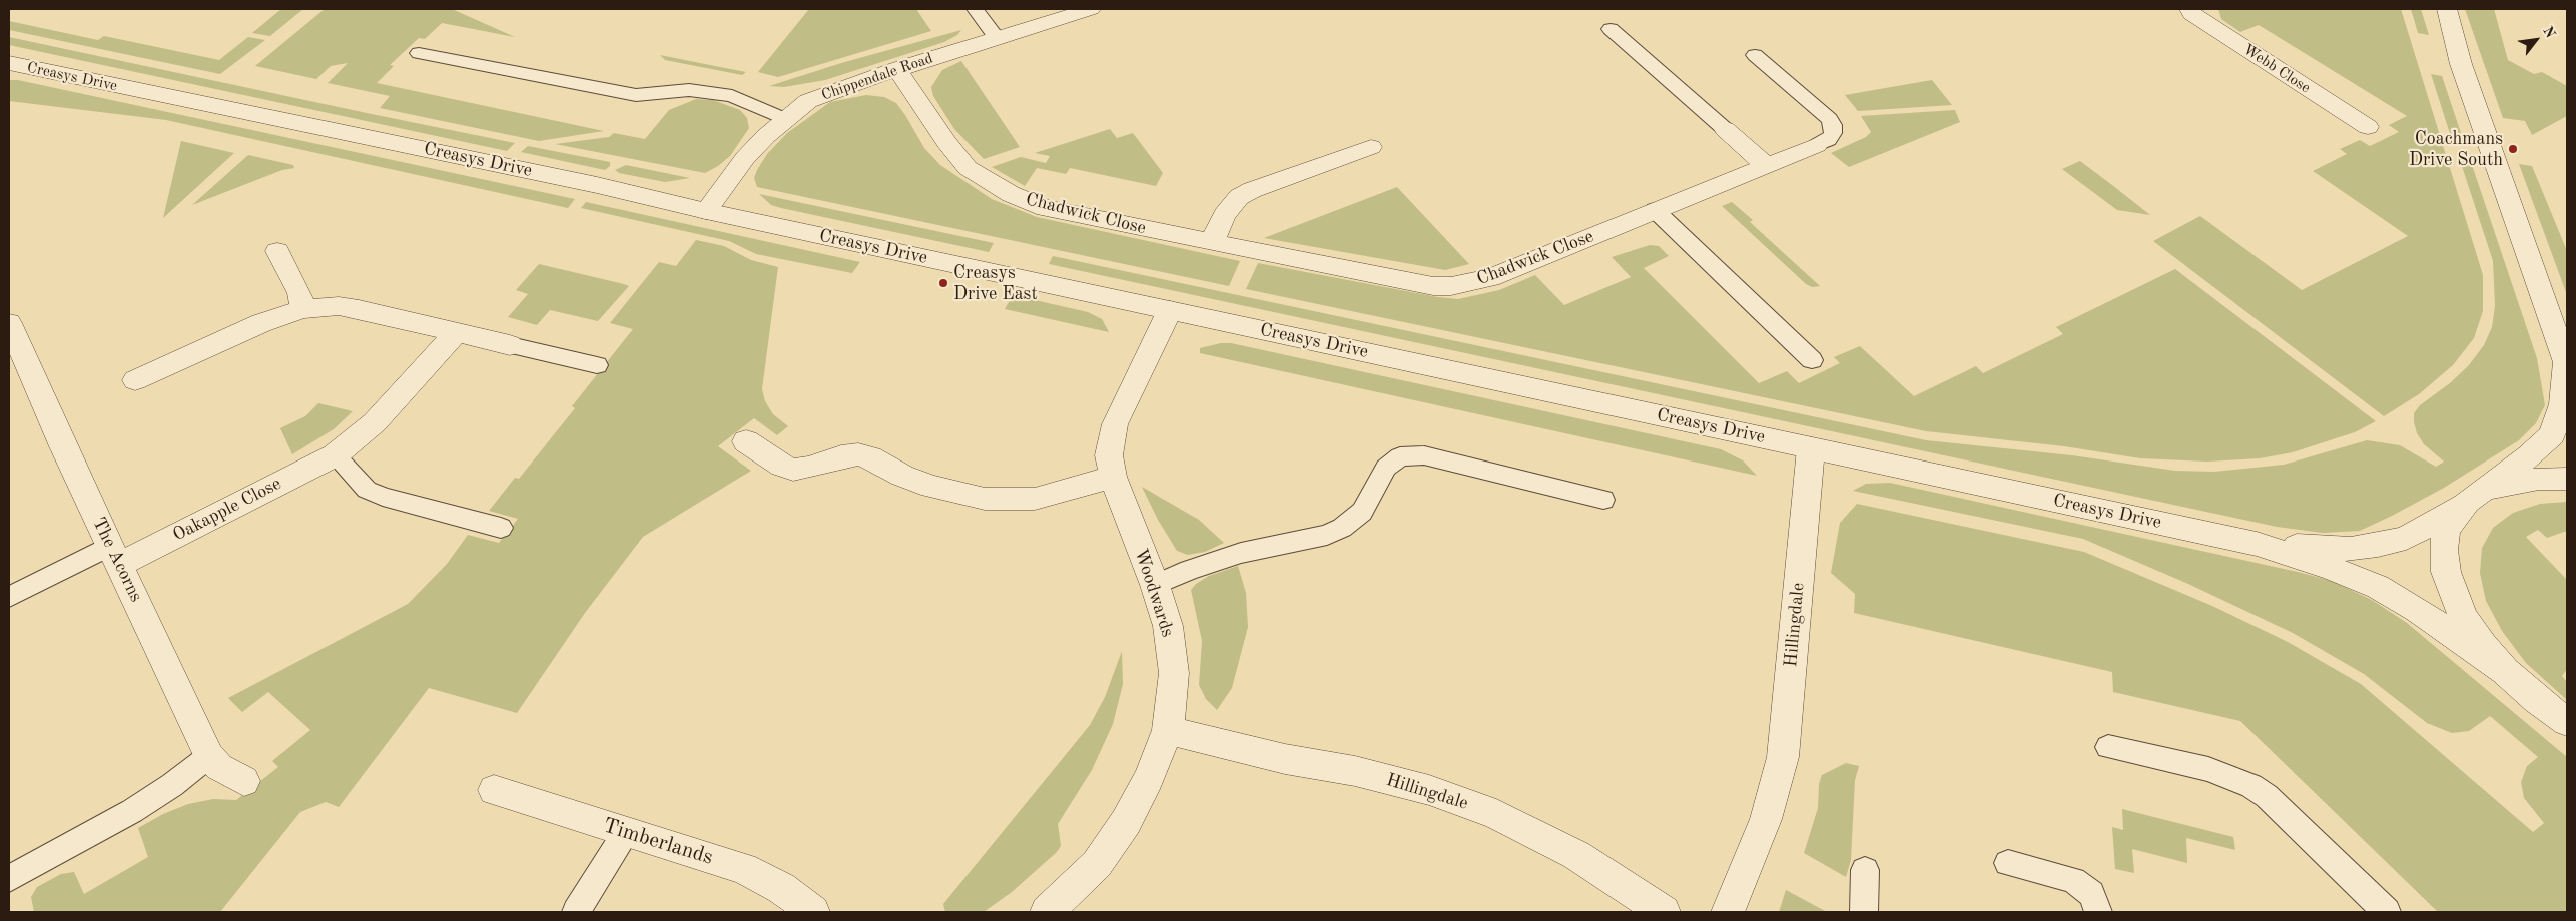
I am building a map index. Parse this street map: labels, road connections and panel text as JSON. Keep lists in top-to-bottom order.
{
  "streets": {
    "street": [
      "Webb Close",
      "Creasys Drive",
      "Chippendale Road",
      "Chadwick Close",
      "Oakapple Close",
      "The Acorns",
      "Woodwards",
      "Hillingdale",
      "Timberlands"
    ]
  },
  "crossings": [
    ["Creasys Drive", "Chippendale Road"],
    ["Creasys Drive", "Woodwards"],
    ["Creasys Drive", "Hillingdale"],
    ["Chippendale Road", "Chadwick Close"],
    ["Oakapple Close", "The Acorns"],
    ["Woodwards", "Hillingdale"]
  ],
  "places": ["Coachmans Drive South", "Creasys Drive East"],
  "north": "top right"
}
